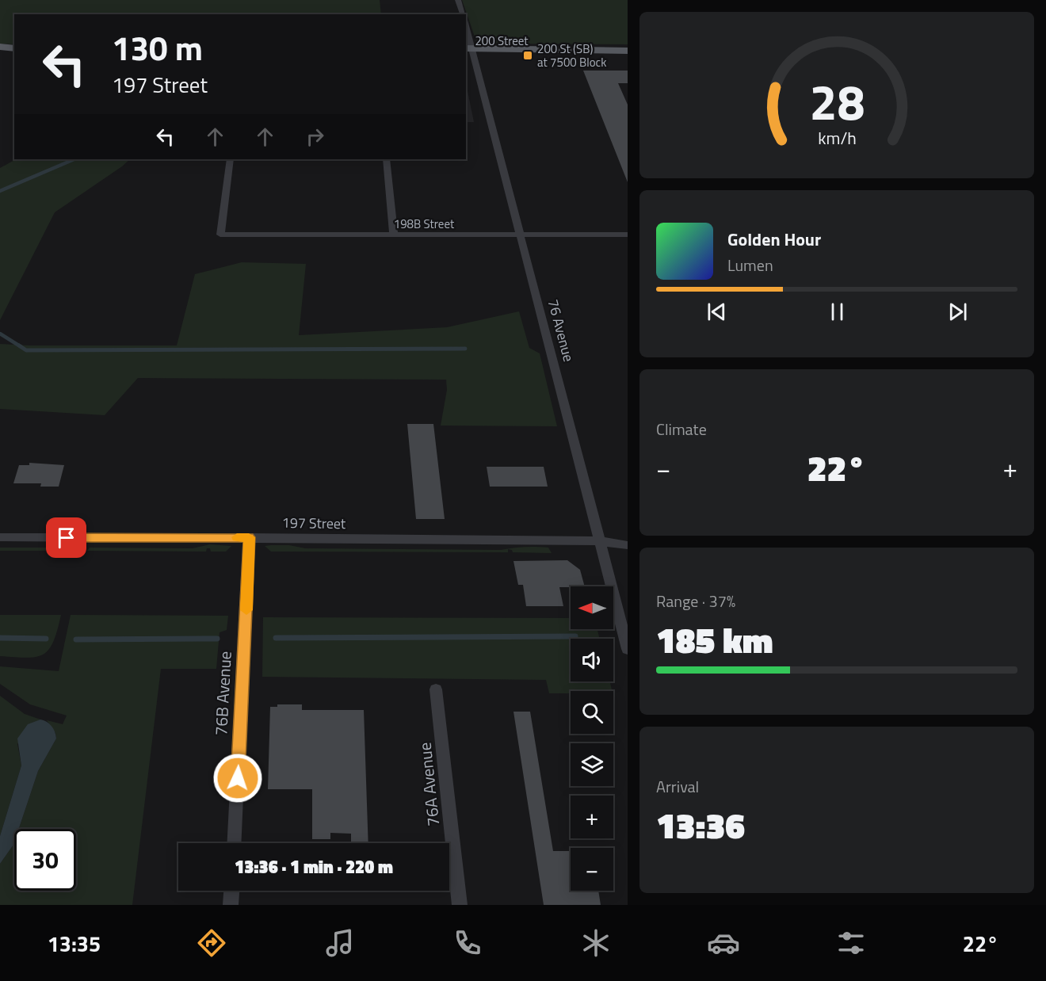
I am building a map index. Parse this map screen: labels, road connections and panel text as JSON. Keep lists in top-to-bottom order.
{
  "streets": {
    "main road": ["200 Street"],
    "street": [
      "198B Street",
      "76 Avenue",
      "197 Street",
      "76B Avenue",
      "76A Avenue"
    ]
  },
  "crossings": [
    ["200 Street", "76 Avenue"],
    ["198B Street", "76 Avenue"],
    ["76 Avenue", "197 Street"],
    ["197 Street", "76B Avenue"]
  ],
  "places": {
    "transit": ["200 St (SB) at 7500 Block"]
  },
  "north": "left",
  "page": {
    "turn": ["130 m", "197 Street"],
    "song": ["Golden Hour", "Lumen"],
    "tile": [
      "Climate",
      ["Range · 37%", "185 km"],
      ["Arrival", "13:36"]
    ],
    "heat": ["−", "22°", "+"],
    "map_buttons": ["+", "−"],
    "limit": "30",
    "trip": "13:36 · 1 min · 220 m",
    "tabs": ["13:35", "22°"],
    "gauge": ["28", "km/h"]
  }
}
